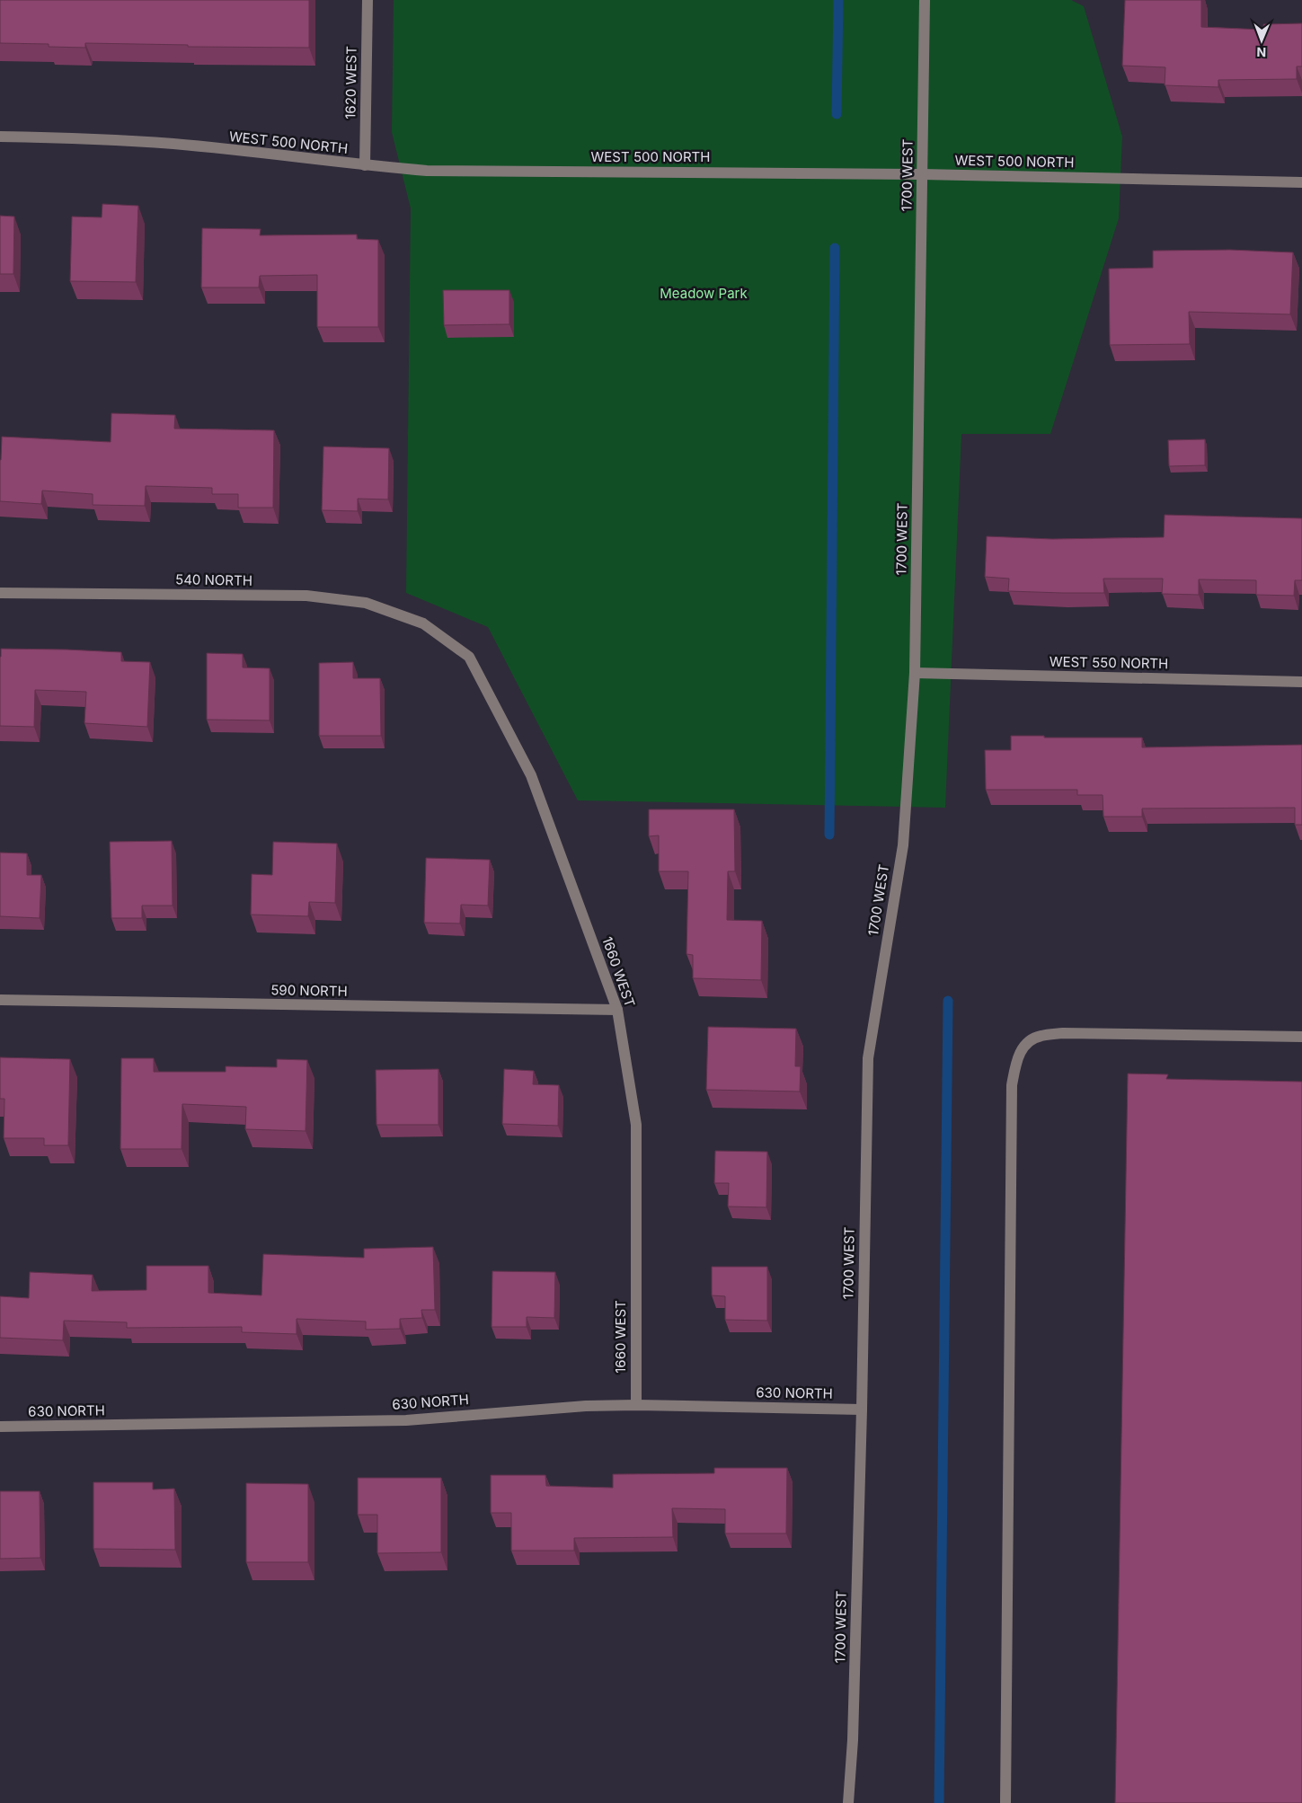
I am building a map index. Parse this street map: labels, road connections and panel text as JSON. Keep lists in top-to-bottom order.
{
  "streets": {
    "street": [
      "1620 WEST",
      "WEST 500 NORTH",
      "1700 WEST",
      "540 NORTH",
      "WEST 550 NORTH",
      "1660 WEST",
      "590 NORTH",
      "630 NORTH"
    ]
  },
  "crossings": [
    ["1620 WEST", "WEST 500 NORTH"],
    ["WEST 500 NORTH", "1700 WEST"],
    ["1700 WEST", "WEST 550 NORTH"],
    ["1700 WEST", "630 NORTH"],
    ["540 NORTH", "1660 WEST"],
    ["1660 WEST", "590 NORTH"],
    ["1660 WEST", "630 NORTH"]
  ],
  "parks": ["Meadow Park"],
  "north": "bottom"
}
